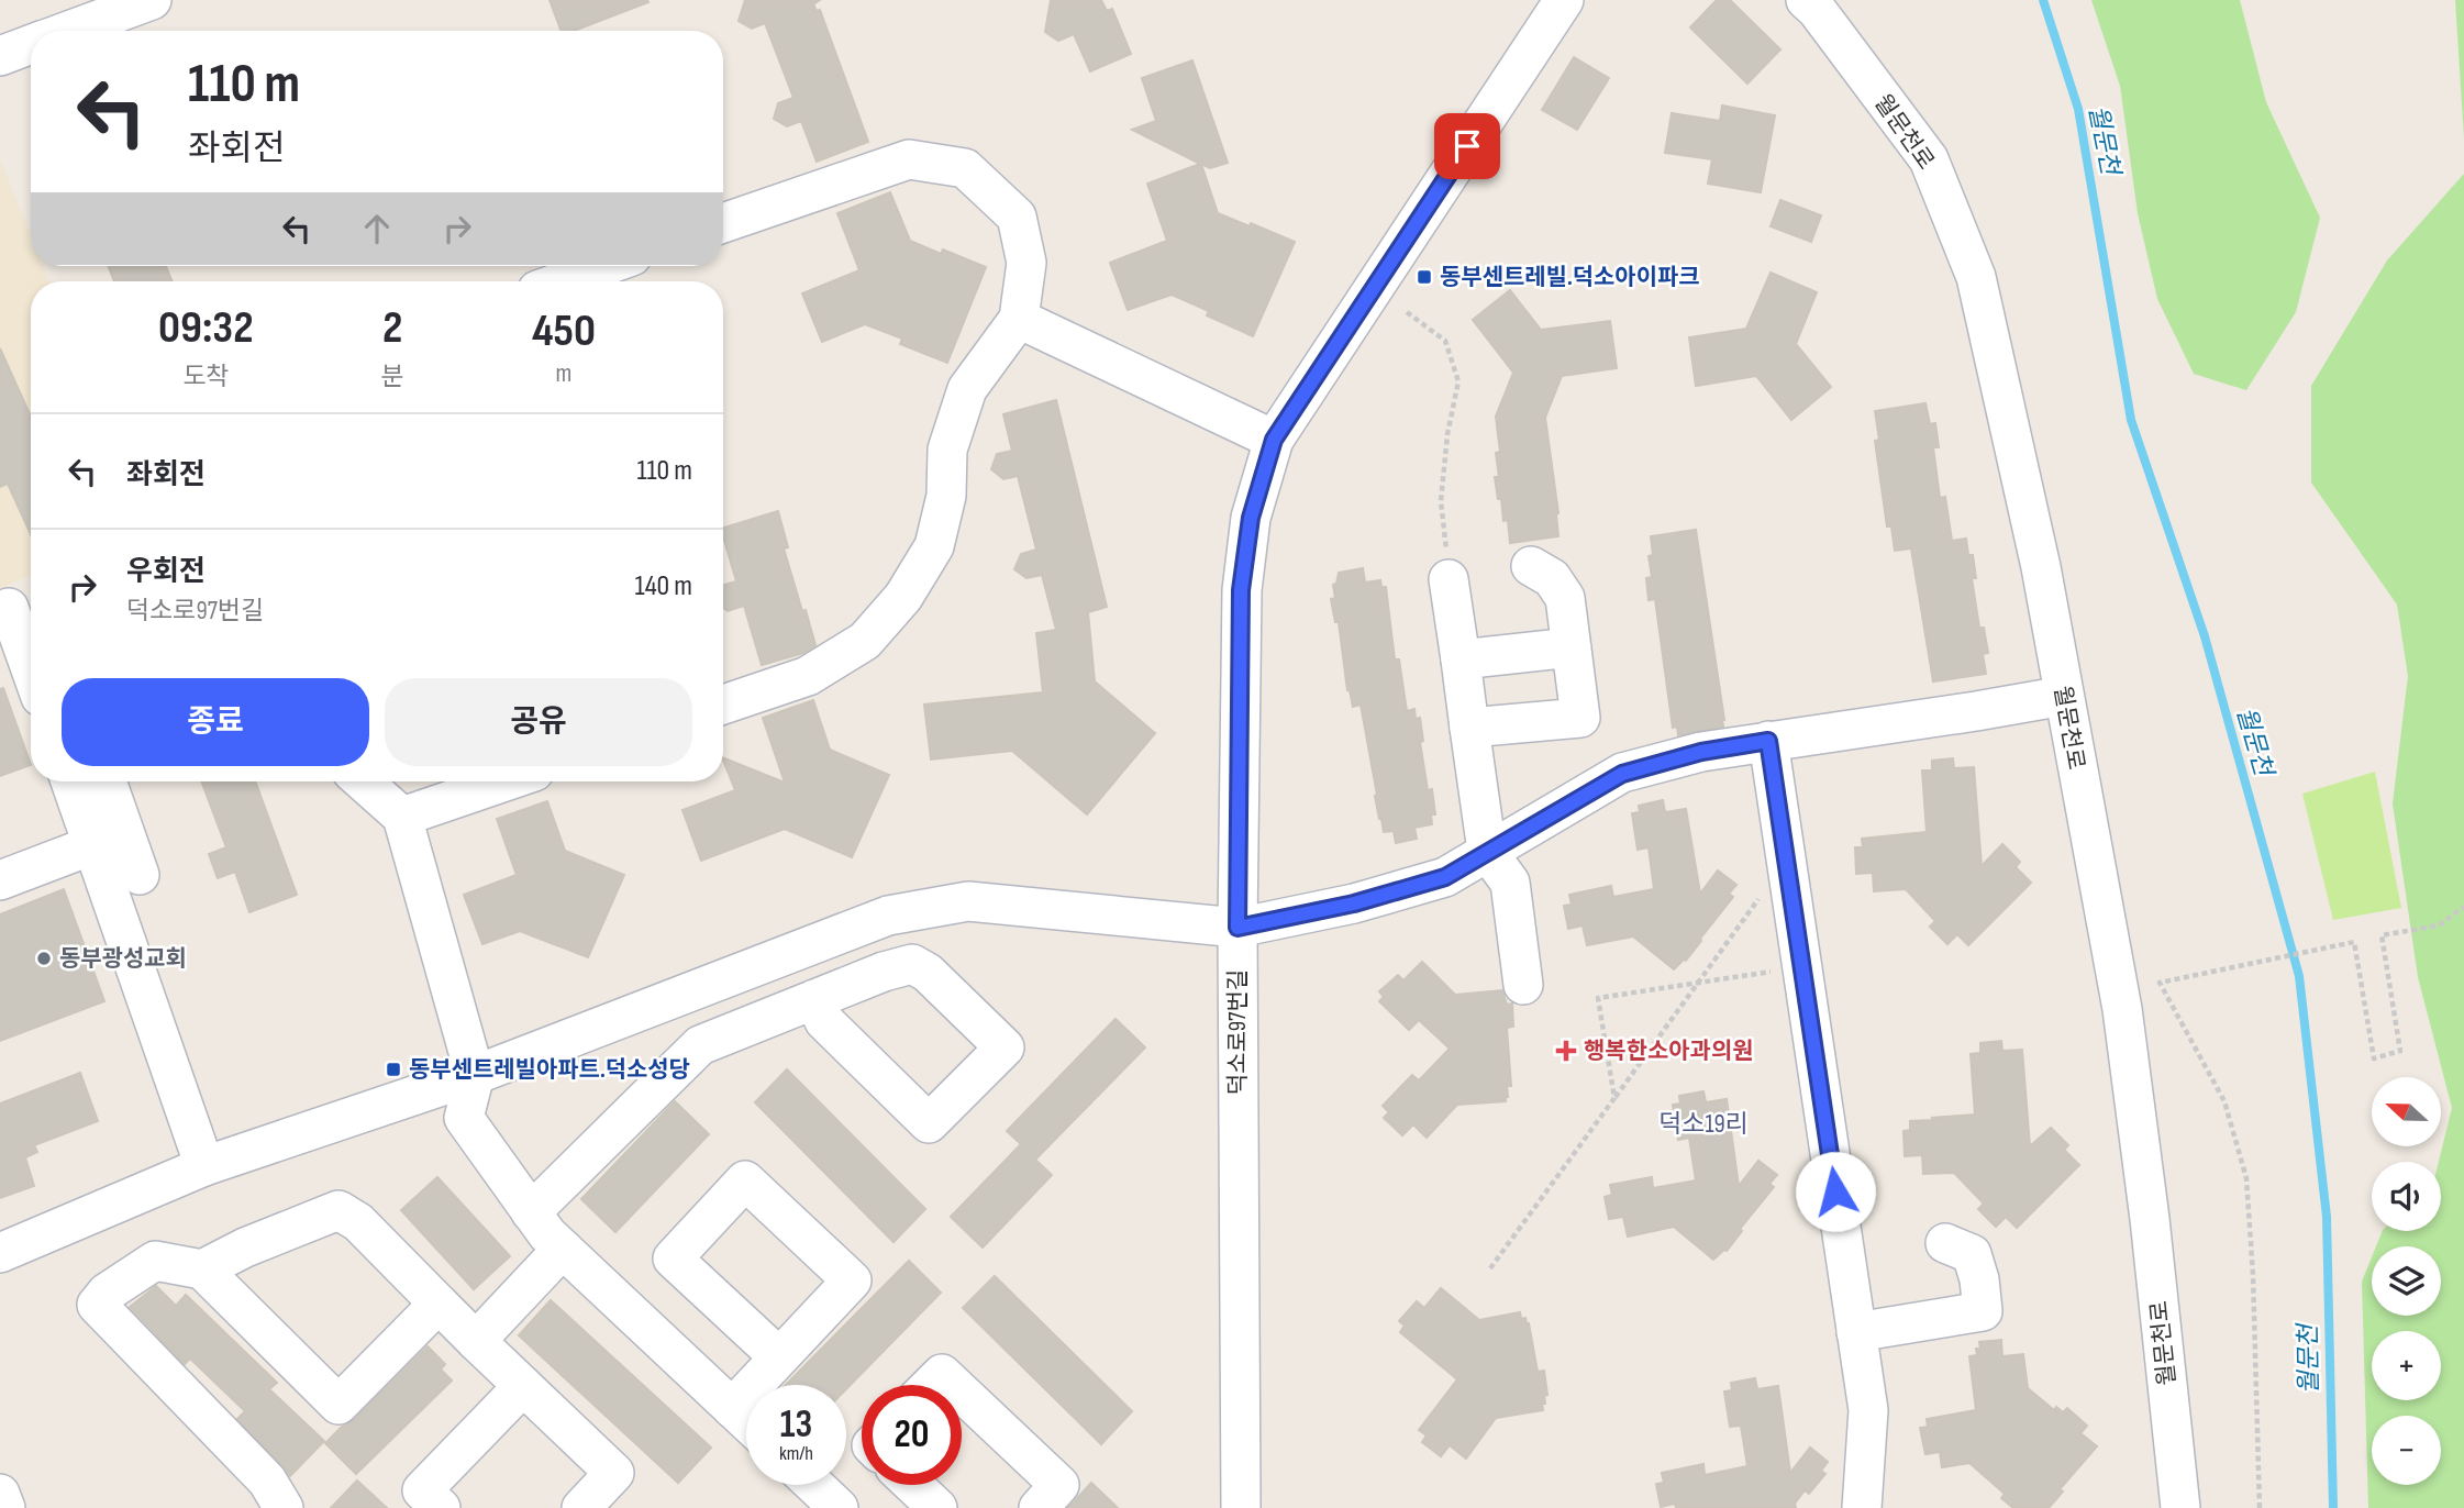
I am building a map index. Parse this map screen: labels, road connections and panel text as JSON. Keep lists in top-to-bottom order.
{
  "streets": {
    "street": ["월문천로", "덕소로97번길"]
  },
  "districts": ["덕소19리"],
  "water": ["월문천"],
  "places": {
    "transit": ["동부센트레빌.덕소아이파크", "동부센트레빌아파트.덕소성당"],
    "other": ["동부광성교회"],
    "health": ["행복한소아과의원"]
  },
  "north": "left",
  "page": {
    "turn": ["110 m", "좌회전"],
    "eta": [
      "09:32",
      "도착",
      "2",
      "분",
      "450",
      "m"
    ],
    "list": [
      {
        "name": "좌회전",
        "value": "110 m"
      },
      {
        "name": "우회전",
        "note": "덕소로97번길",
        "value": "140 m"
      }
    ],
    "buttons": ["종료", "공유"],
    "map_buttons": ["+", "−"],
    "speed": "13 km/h",
    "limit": "20"
  }
}
